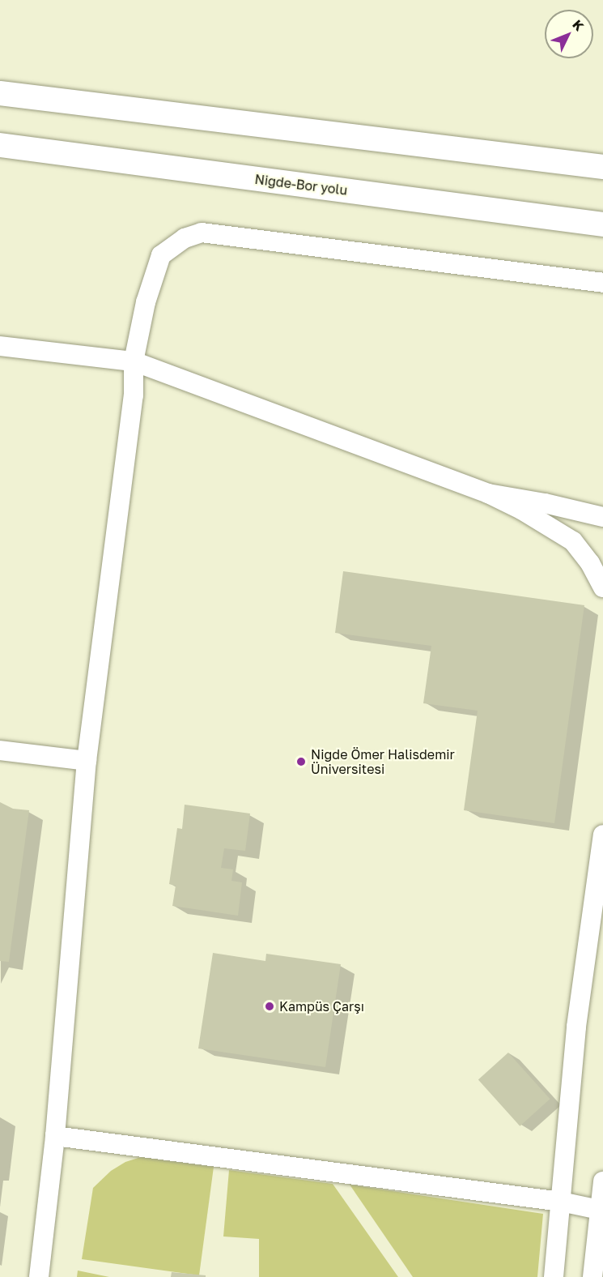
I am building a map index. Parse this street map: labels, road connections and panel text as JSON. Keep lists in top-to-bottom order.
{
  "streets": {
    "main road": ["Niğde-Bor yolu"]
  },
  "places": ["Niğde Ömer Halisdemir Üniversitesi", "Kampüs Çarşı"],
  "north": "top right"
}
